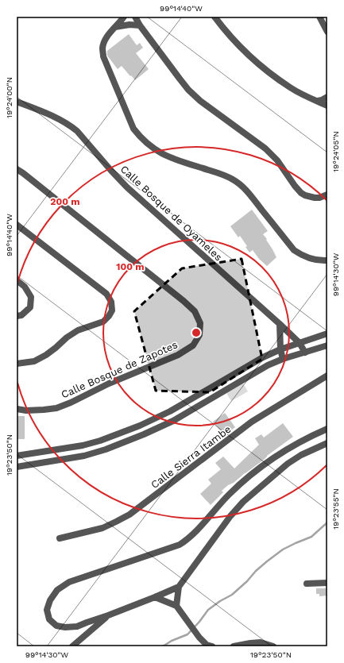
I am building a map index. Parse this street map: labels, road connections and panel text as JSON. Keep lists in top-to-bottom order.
{
  "streets": {
    "street": ["Calle Bosque de Oyameles", "Calle Bosque de Zapotes", "Calle Sierra Itambe"]
  },
  "coordinates": [
    "99°14'40\"W",
    "19°24'00\"N",
    "19°24'05\"N",
    "99°14'30\"W",
    "19°23'50\"N",
    "19°23'55\"N"
  ],
  "rings": ["200 m", "100 m"]
}
